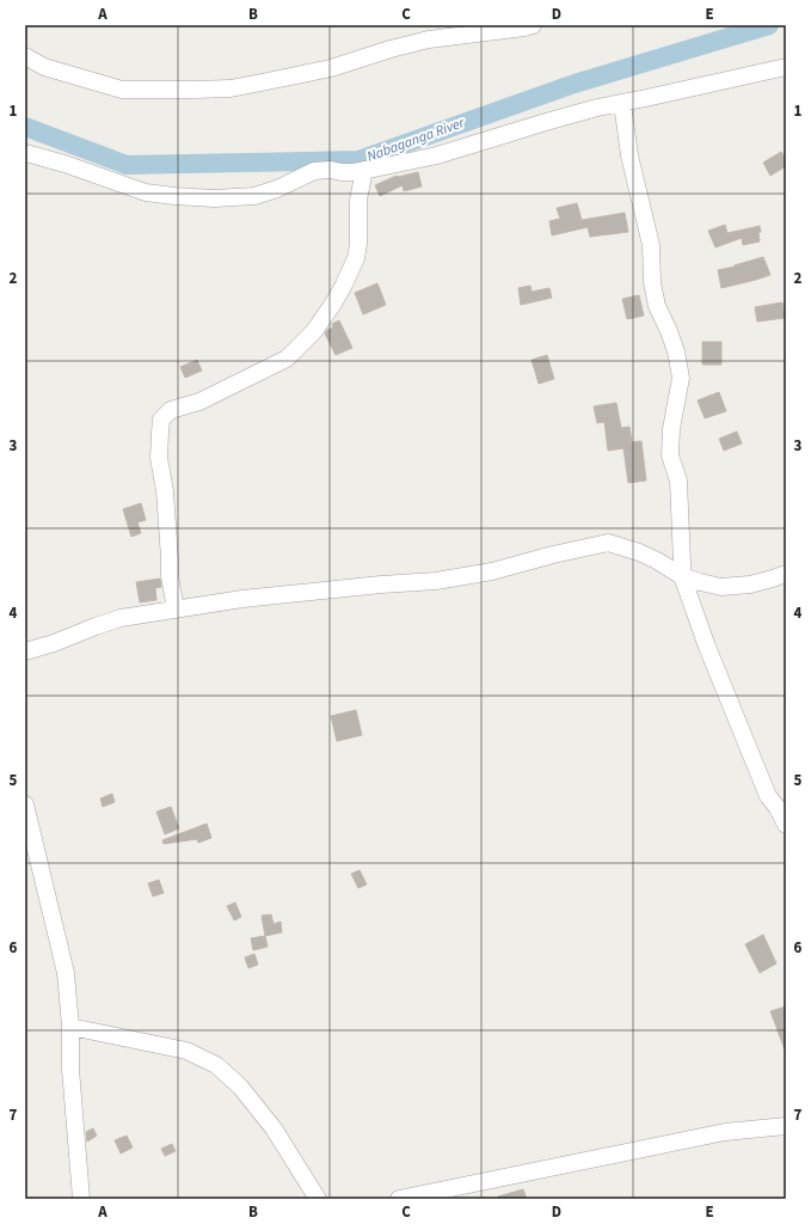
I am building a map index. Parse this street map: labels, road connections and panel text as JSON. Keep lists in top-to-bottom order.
{
  "water": ["Nabaganga River"],
  "grid": {
    "columns": [
      "A",
      "B",
      "C",
      "D",
      "E"
    ],
    "rows": [
      "1",
      "2",
      "3",
      "4",
      "5",
      "6",
      "7"
    ]
  }
}
